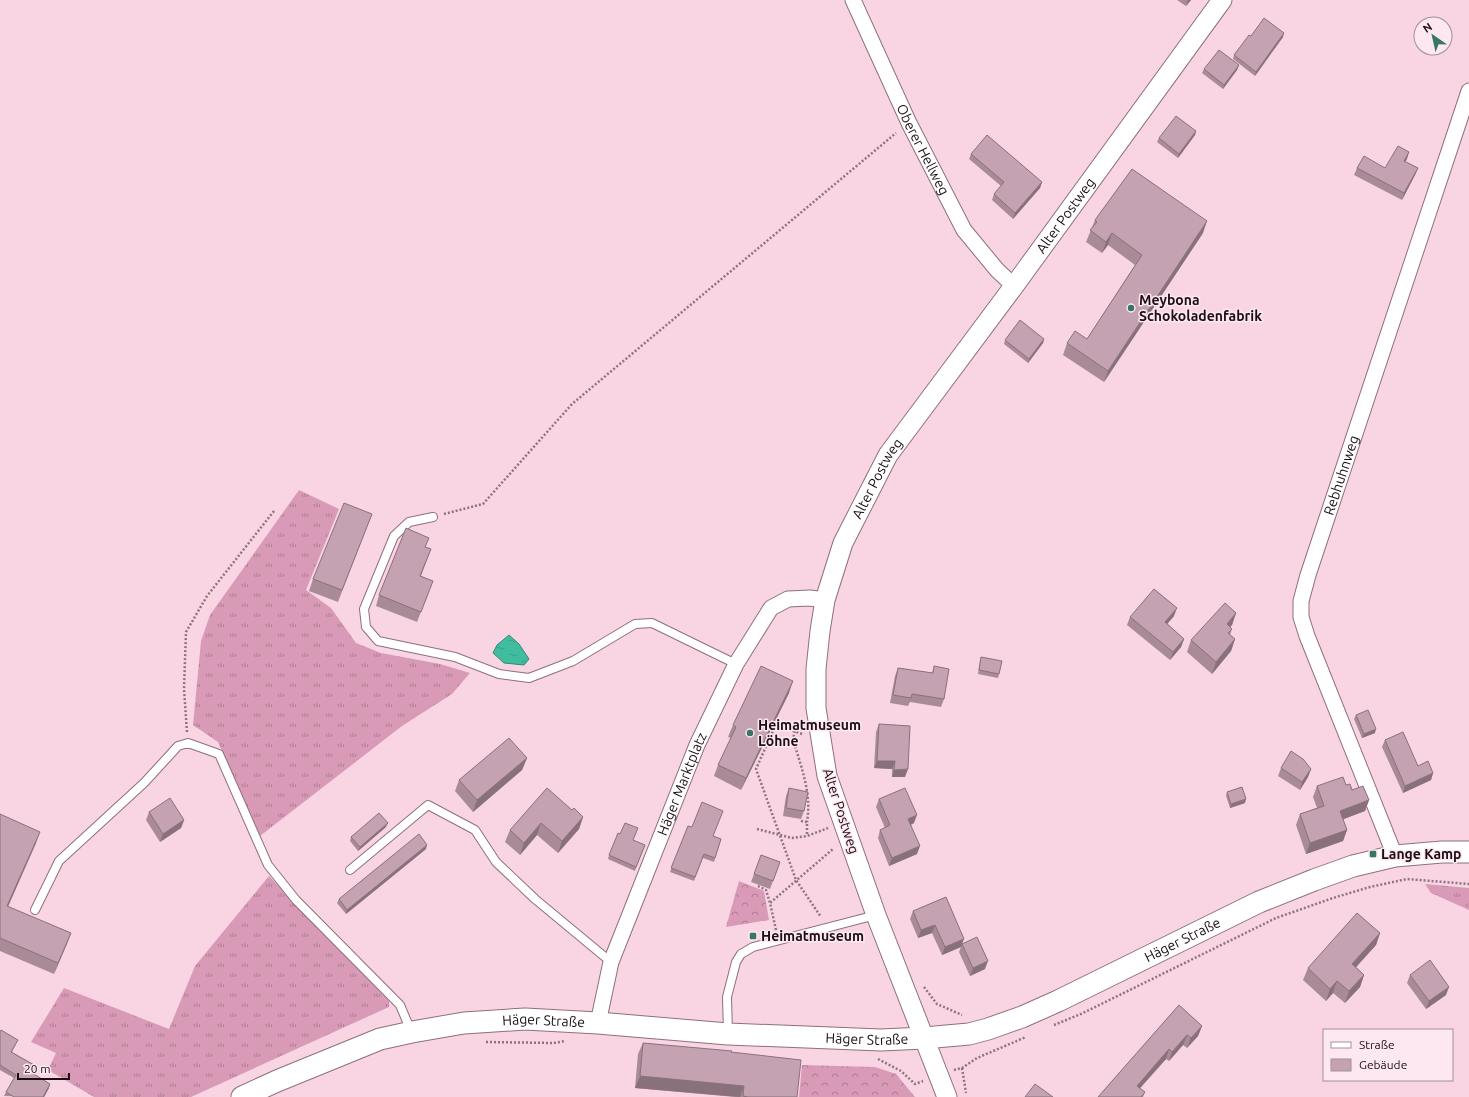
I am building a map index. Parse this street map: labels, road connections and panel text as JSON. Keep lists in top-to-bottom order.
{
  "streets": {
    "main road": ["Häger Straße"],
    "street": [
      "Oberer Hellweg",
      "Alter Postweg",
      "Rebhuhnweg",
      "Häger Marktplatz"
    ]
  },
  "crossings": [
    ["Oberer Hellweg", "Alter Postweg"],
    ["Alter Postweg", "Häger Marktplatz"],
    ["Alter Postweg", "Häger Straße"],
    ["Rebhuhnweg", "Häger Straße"],
    ["Häger Marktplatz", "Häger Straße"]
  ],
  "places": {
    "other": ["Meybona Schokoladenfabrik", "Heimatmuseum Löhne"],
    "transit": ["Lange Kamp", "Heimatmuseum"]
  },
  "legend": ["Straße", "Gebäude"],
  "scale_bar": "20 m",
  "north": "top left"
}
